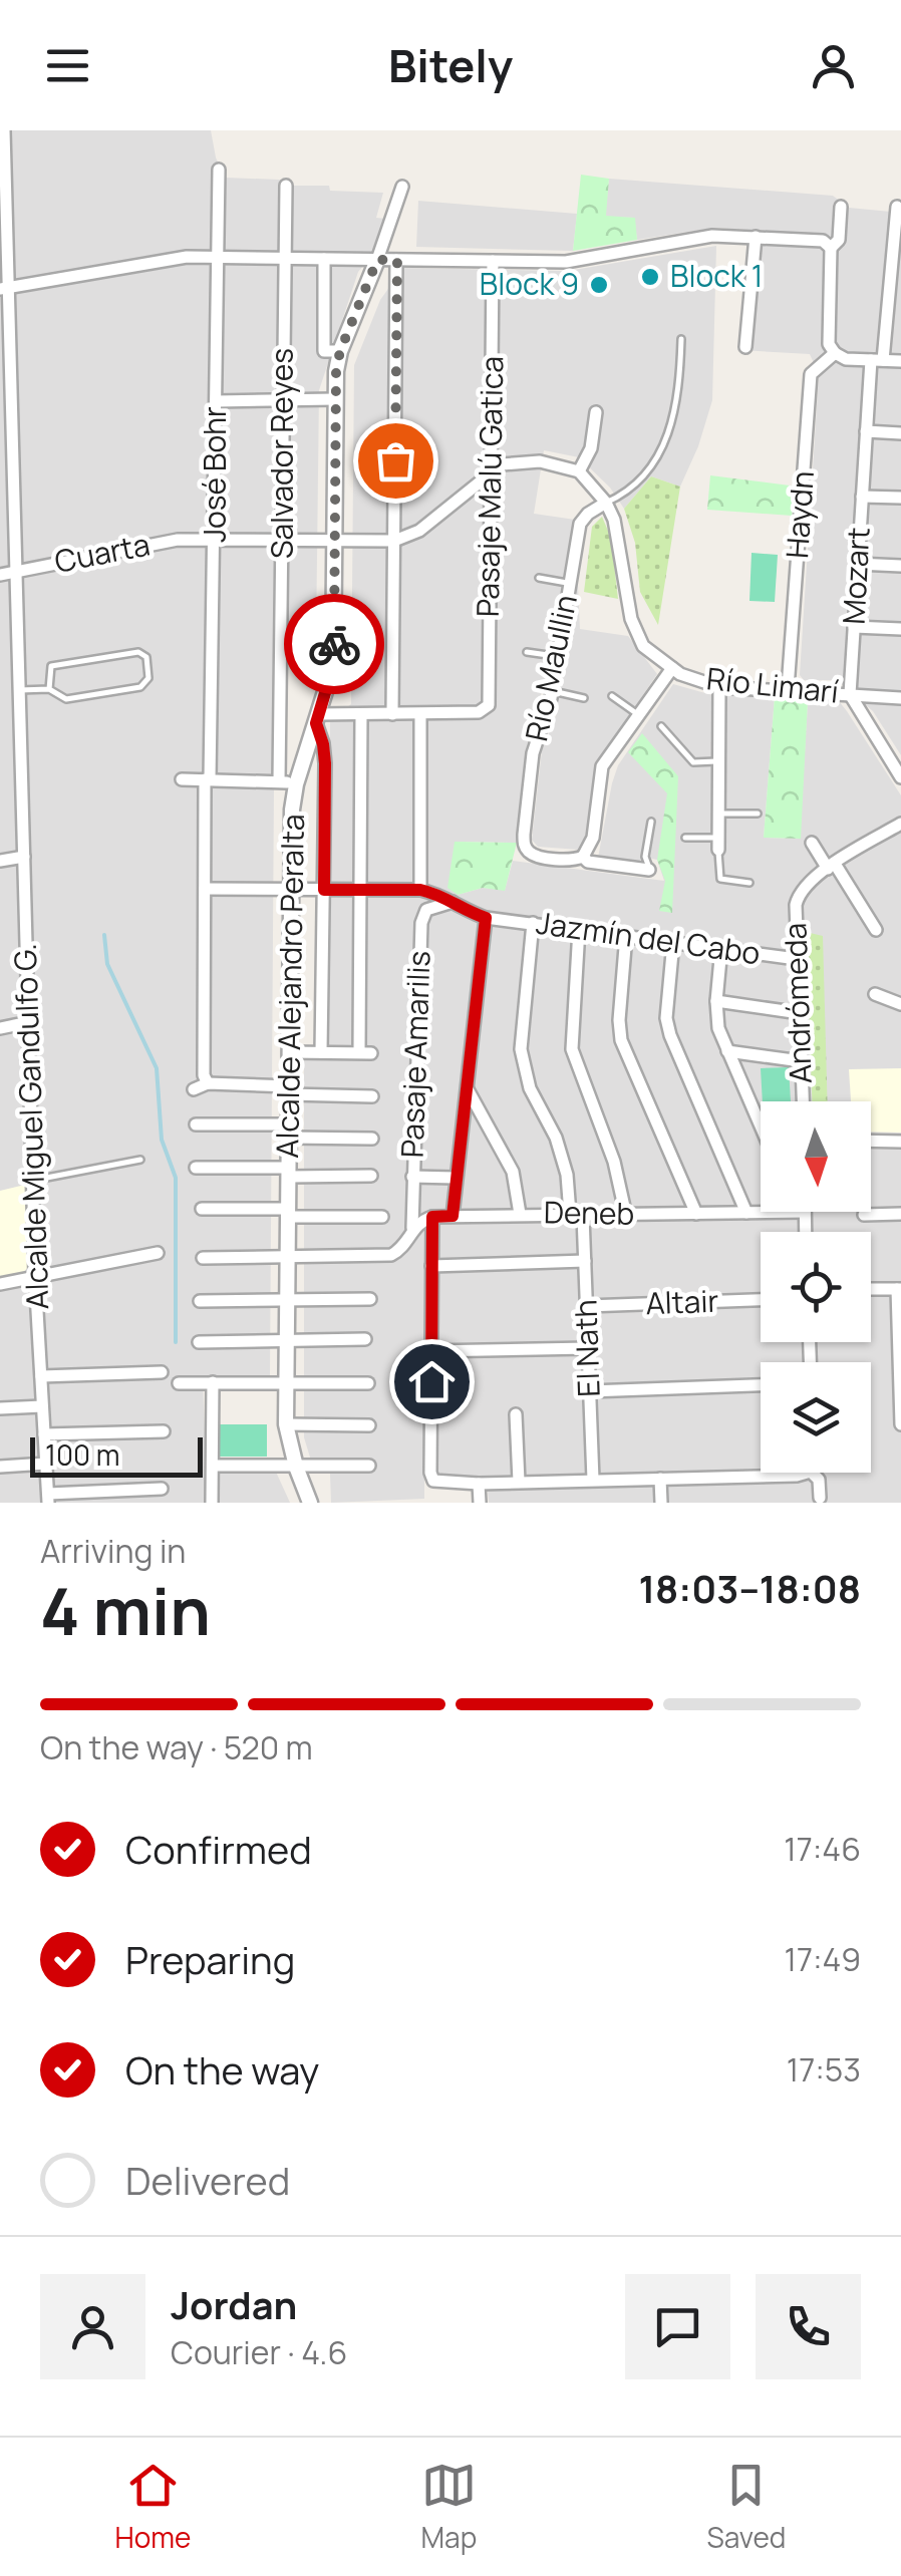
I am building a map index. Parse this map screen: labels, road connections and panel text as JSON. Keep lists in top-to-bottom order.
{
  "streets": {
    "street": [
      "Salvador Reyes",
      "José Bohr",
      "Pasaje Malú Gatica",
      "Haydn",
      "Cuarta",
      "Mozart",
      "Río Maullin",
      "Río Limarí",
      "Jazmín del Cabo",
      "Alcalde Alejandro Peralta",
      "Andrómeda",
      "Pasaje Amarilis",
      "Alcalde Miguel Gandulfo G.",
      "Deneb",
      "Altair",
      "El Nath"
    ]
  },
  "crossings": [
    ["Salvador Reyes", "Cuarta"],
    ["José Bohr", "Cuarta"],
    ["José Bohr", "Jazmín del Cabo"],
    ["Pasaje Malú Gatica", "Cuarta"],
    ["Haydn", "Río Limarí"],
    ["Cuarta", "Río Limarí"],
    ["Cuarta", "Alcalde Alejandro Peralta"],
    ["Cuarta", "Alcalde Miguel Gandulfo G."],
    ["Mozart", "Río Limarí"],
    ["Río Maullin", "Río Limarí"],
    ["Jazmín del Cabo", "Alcalde Alejandro Peralta"],
    ["Jazmín del Cabo", "Andrómeda"],
    ["Jazmín del Cabo", "Pasaje Amarilis"],
    ["Jazmín del Cabo", "El Nath"],
    ["Alcalde Alejandro Peralta", "Deneb"],
    ["Pasaje Amarilis", "Deneb"],
    ["Deneb", "El Nath"],
    ["Altair", "El Nath"]
  ],
  "places": ["Block 1", "Block 9"],
  "scale_bar": "100 m",
  "north": "bottom",
  "page": {
    "header": "Bitely",
    "scale": "100 m",
    "heading": ["4 min", "Arriving in", "18:03–18:08"],
    "panel": ["Jordan", "Courier · 4.6"],
    "bar": "On the way · 520 m",
    "list": [
      ["Confirmed", "17:46"],
      ["Preparing", "17:49"],
      ["On the way", "17:53"],
      "Delivered"
    ],
    "tabs": ["Home", "Map", "Saved"]
  }
}
